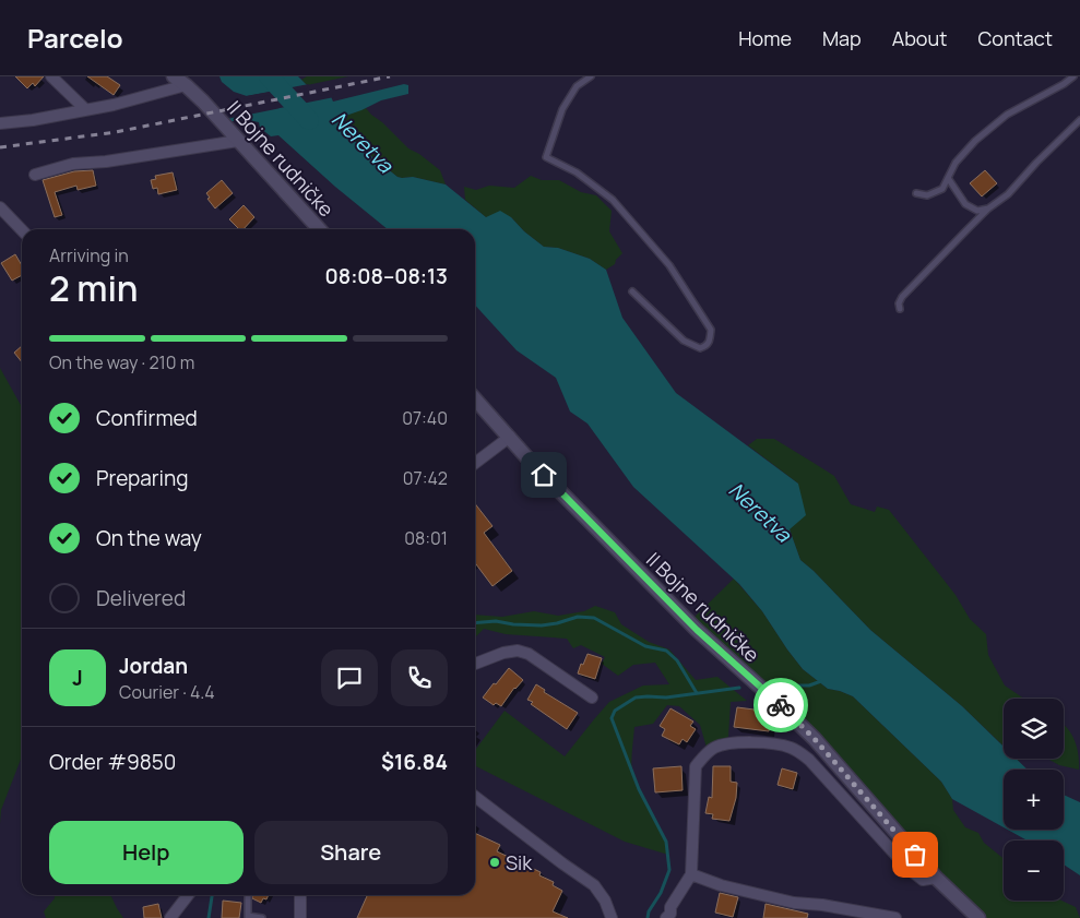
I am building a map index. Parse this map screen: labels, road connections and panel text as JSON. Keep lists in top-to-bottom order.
{
  "streets": {
    "street": ["II Bojne rudničke"]
  },
  "water": ["Neretva"],
  "places": ["Sik"],
  "page": {
    "header": "Parcelo",
    "nav": [
      "Home",
      "Map",
      "About",
      "Contact"
    ],
    "heading": ["2 min", "Arriving in", "08:08–08:13"],
    "panel": [
      "Jordan",
      "Courier · 4.4",
      "Order #9850",
      "$16.84"
    ],
    "bar": "On the way · 210 m",
    "list": [
      ["Confirmed", "07:40"],
      ["Preparing", "07:42"],
      ["On the way", "08:01"],
      "Delivered"
    ],
    "round": "J",
    "map_buttons": ["+", "−"],
    "buttons": ["Help", "Share"]
  }
}
